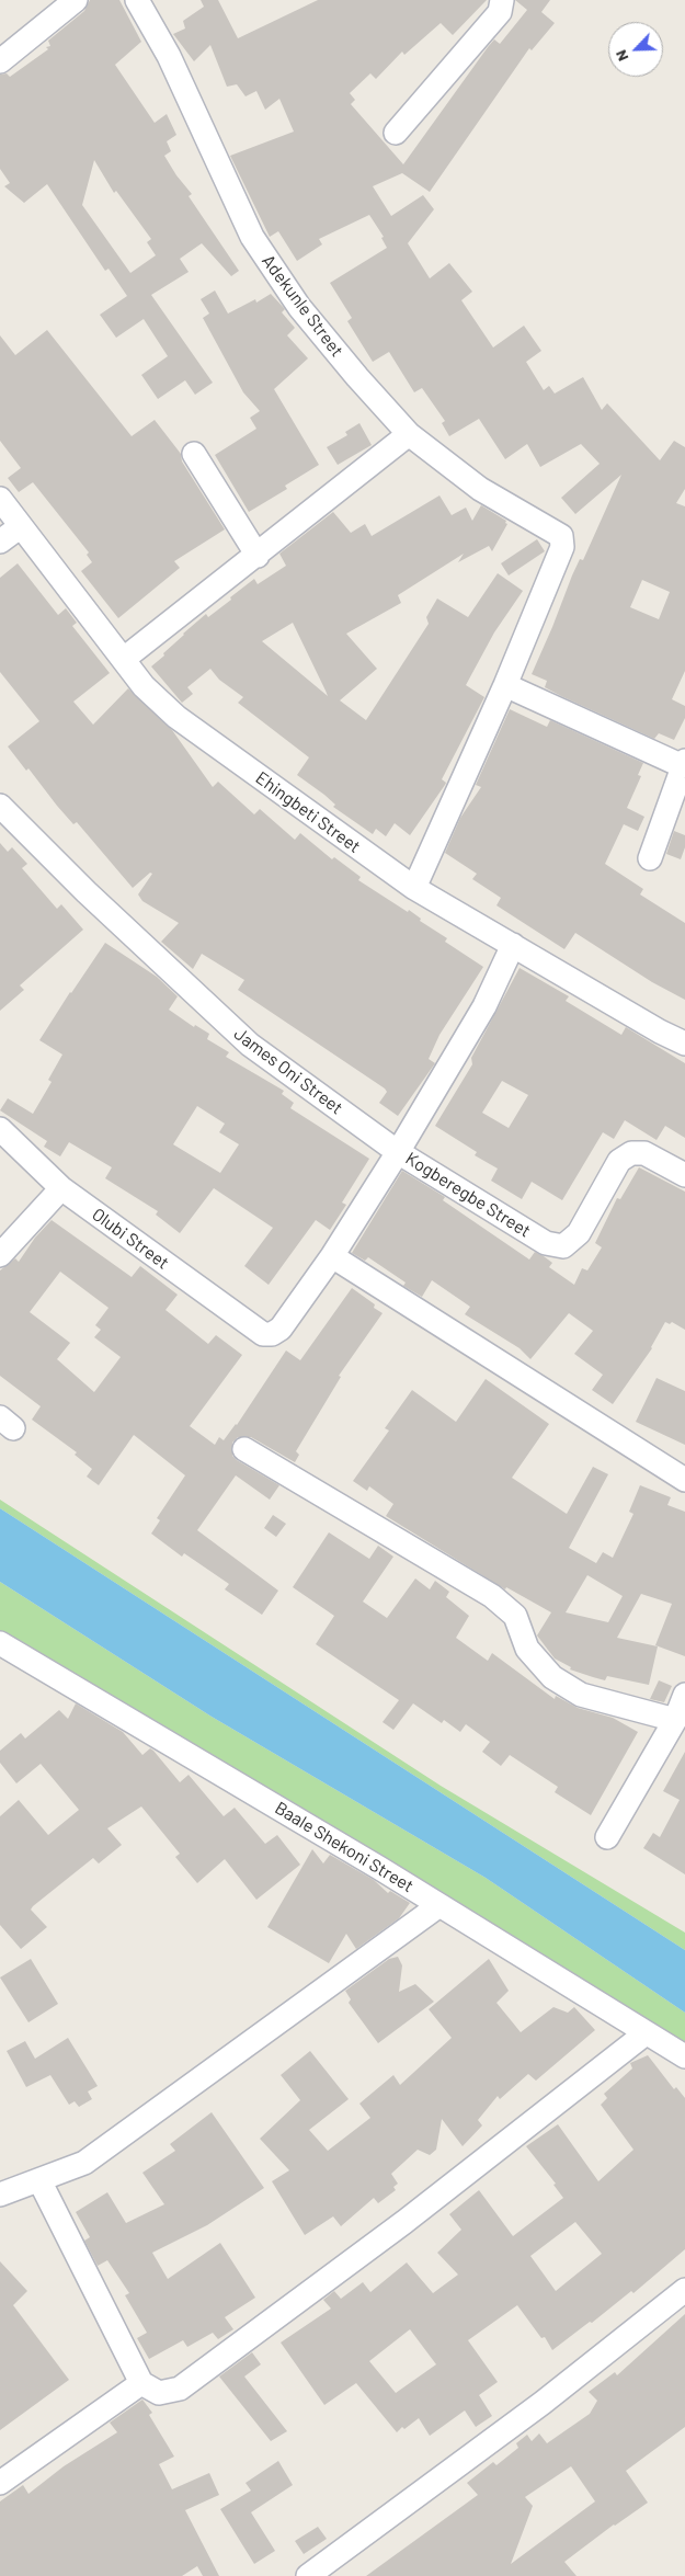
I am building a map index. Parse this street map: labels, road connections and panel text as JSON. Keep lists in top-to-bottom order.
{
  "streets": {
    "street": [
      "Adekunle Street",
      "Ehingbeti Street",
      "James Oni Street",
      "Kogberegbe Street",
      "Olubi Street",
      "Baale Shekoni Street"
    ]
  },
  "crossings": [
    ["Ehingbeti Street", "Kogberegbe Street"],
    ["James Oni Street", "Kogberegbe Street"]
  ],
  "north": "bottom left"
}
